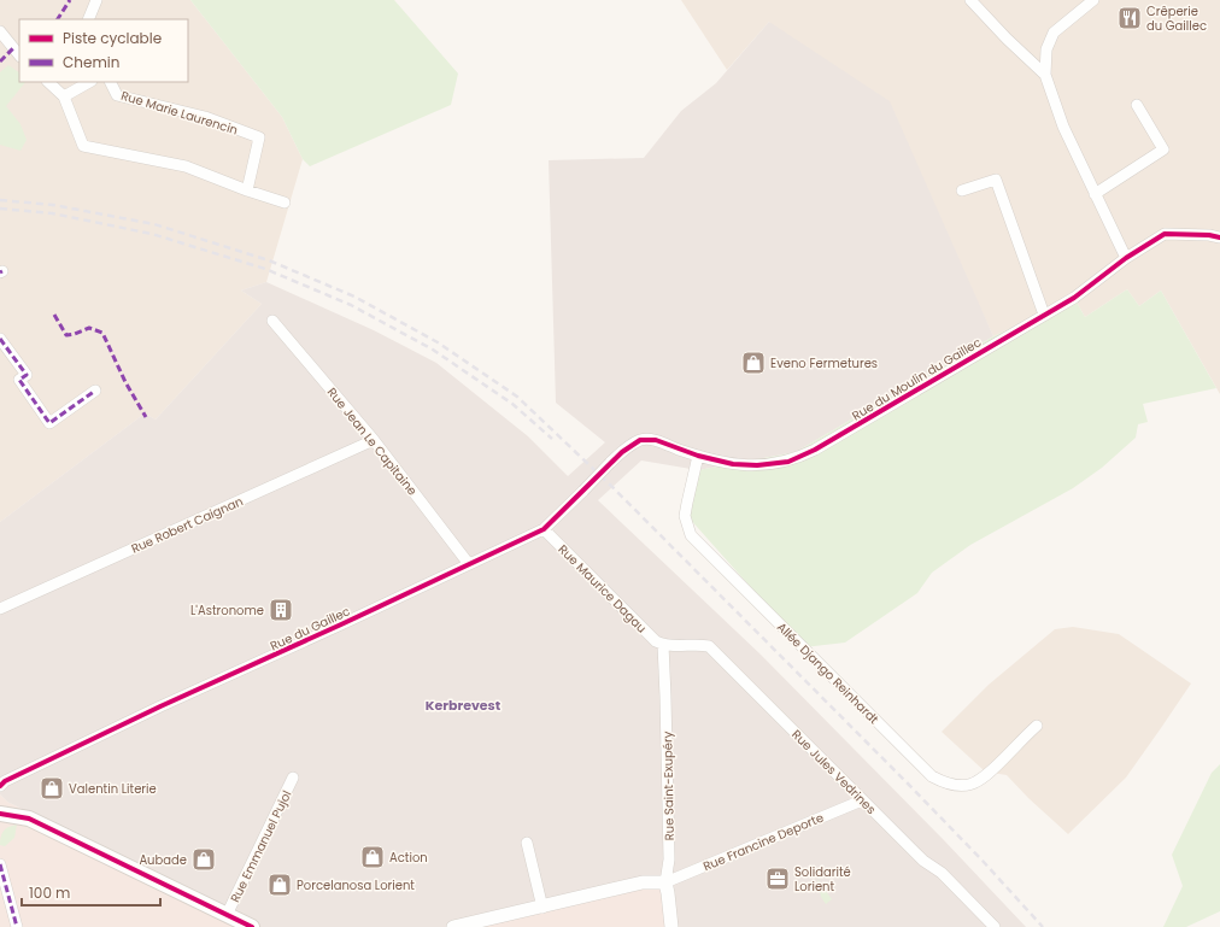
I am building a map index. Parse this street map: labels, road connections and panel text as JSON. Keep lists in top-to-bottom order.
{
  "streets": {
    "street": [
      "Rue Marie Laurencin",
      "Rue du Moulin du Gaillec",
      "Rue Jean Le Capitaine",
      "Rue Robert Caignan",
      "Rue Maurice Dagau",
      "Rue du Gaillec",
      "Allée Django Reinhardt",
      "Rue Jules Vedrines",
      "Rue Saint-Exupéry",
      "Rue Francine Deporte",
      "Rue Emmanuel Pujol"
    ]
  },
  "crossings": [
    ["Rue du Moulin du Gaillec", "Rue du Gaillec"],
    ["Rue du Moulin du Gaillec", "Allée Django Reinhardt"],
    ["Rue Jean Le Capitaine", "Rue Robert Caignan"],
    ["Rue Jean Le Capitaine", "Rue du Gaillec"],
    ["Rue Maurice Dagau", "Rue du Gaillec"],
    ["Rue Maurice Dagau", "Rue Jules Vedrines"],
    ["Rue Maurice Dagau", "Rue Saint-Exupéry"],
    ["Rue Jules Vedrines", "Rue Saint-Exupéry"],
    ["Rue Jules Vedrines", "Rue Francine Deporte"],
    ["Rue Saint-Exupéry", "Rue Francine Deporte"]
  ],
  "districts": ["Kerbrevest"],
  "places": {
    "restaurant": ["Crêperie du Gaillec"],
    "shop": [
      "Eveno Fermetures",
      "Valentin Literie",
      "Action",
      "Aubade",
      "Porcelanosa Lorient"
    ],
    "building": ["L'Astronome"],
    "office": ["Solidarité Lorient"]
  },
  "legend": ["Piste cyclable", "Chemin"],
  "scale_bar": "100 m"
}
